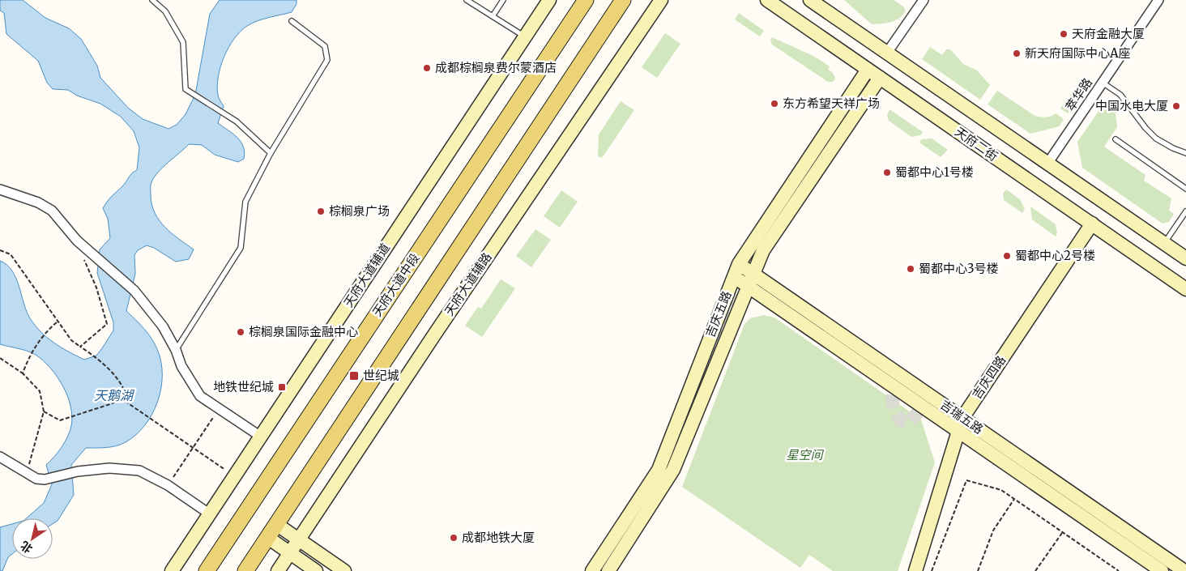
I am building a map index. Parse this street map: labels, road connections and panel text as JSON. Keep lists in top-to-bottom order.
{
  "streets": {
    "main road": ["天府大道中段"],
    "street": [
      "萃华路",
      "天府二街",
      "天府大道辅道",
      "天府大道辅路",
      "吉庆五路",
      "吉庆四路",
      "吉瑞五路"
    ]
  },
  "crossings": [
    ["萃华路", "天府二街"],
    ["天府二街", "吉庆五路"],
    ["天府二街", "吉庆四路"],
    ["吉庆五路", "吉瑞五路"],
    ["吉庆四路", "吉瑞五路"]
  ],
  "water": ["天鹅湖"],
  "parks": ["星空间"],
  "places": {
    "other": [
      "天府金融大厦",
      "新天府国际中心A座",
      "成都棕榈泉费尔蒙酒店",
      "东方希望天祥广场",
      "中国水电大厦",
      "蜀都中心1号楼",
      "棕榈泉广场",
      "蜀都中心2号楼",
      "蜀都中心3号楼",
      "棕榈泉国际金融中心",
      "成都地铁大厦"
    ],
    "transit": ["世纪城", "地铁世纪城"]
  },
  "north": "bottom left"
}
